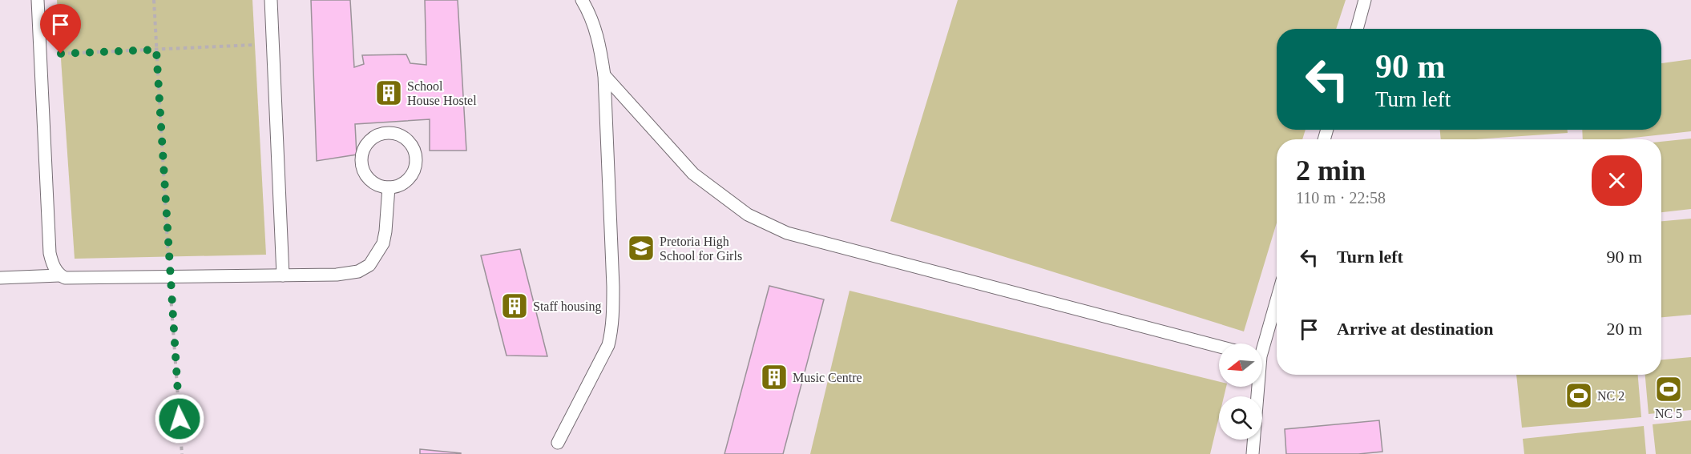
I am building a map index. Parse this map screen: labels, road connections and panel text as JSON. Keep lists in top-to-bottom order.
{
  "places": {
    "building": ["School House Hostel", "Staff housing", "Music Centre"],
    "school or university": ["Pretoria High School for Girls"],
    "sports": ["NC 5", "NC 2"]
  },
  "north": "left",
  "page": {
    "turn": ["90 m", "Turn left"],
    "heading": ["2 min", "110 m · 22:58"],
    "list": [
      {
        "name": "Turn left",
        "value": "90 m"
      },
      {
        "name": "Arrive at destination",
        "value": "20 m"
      }
    ]
  }
}
